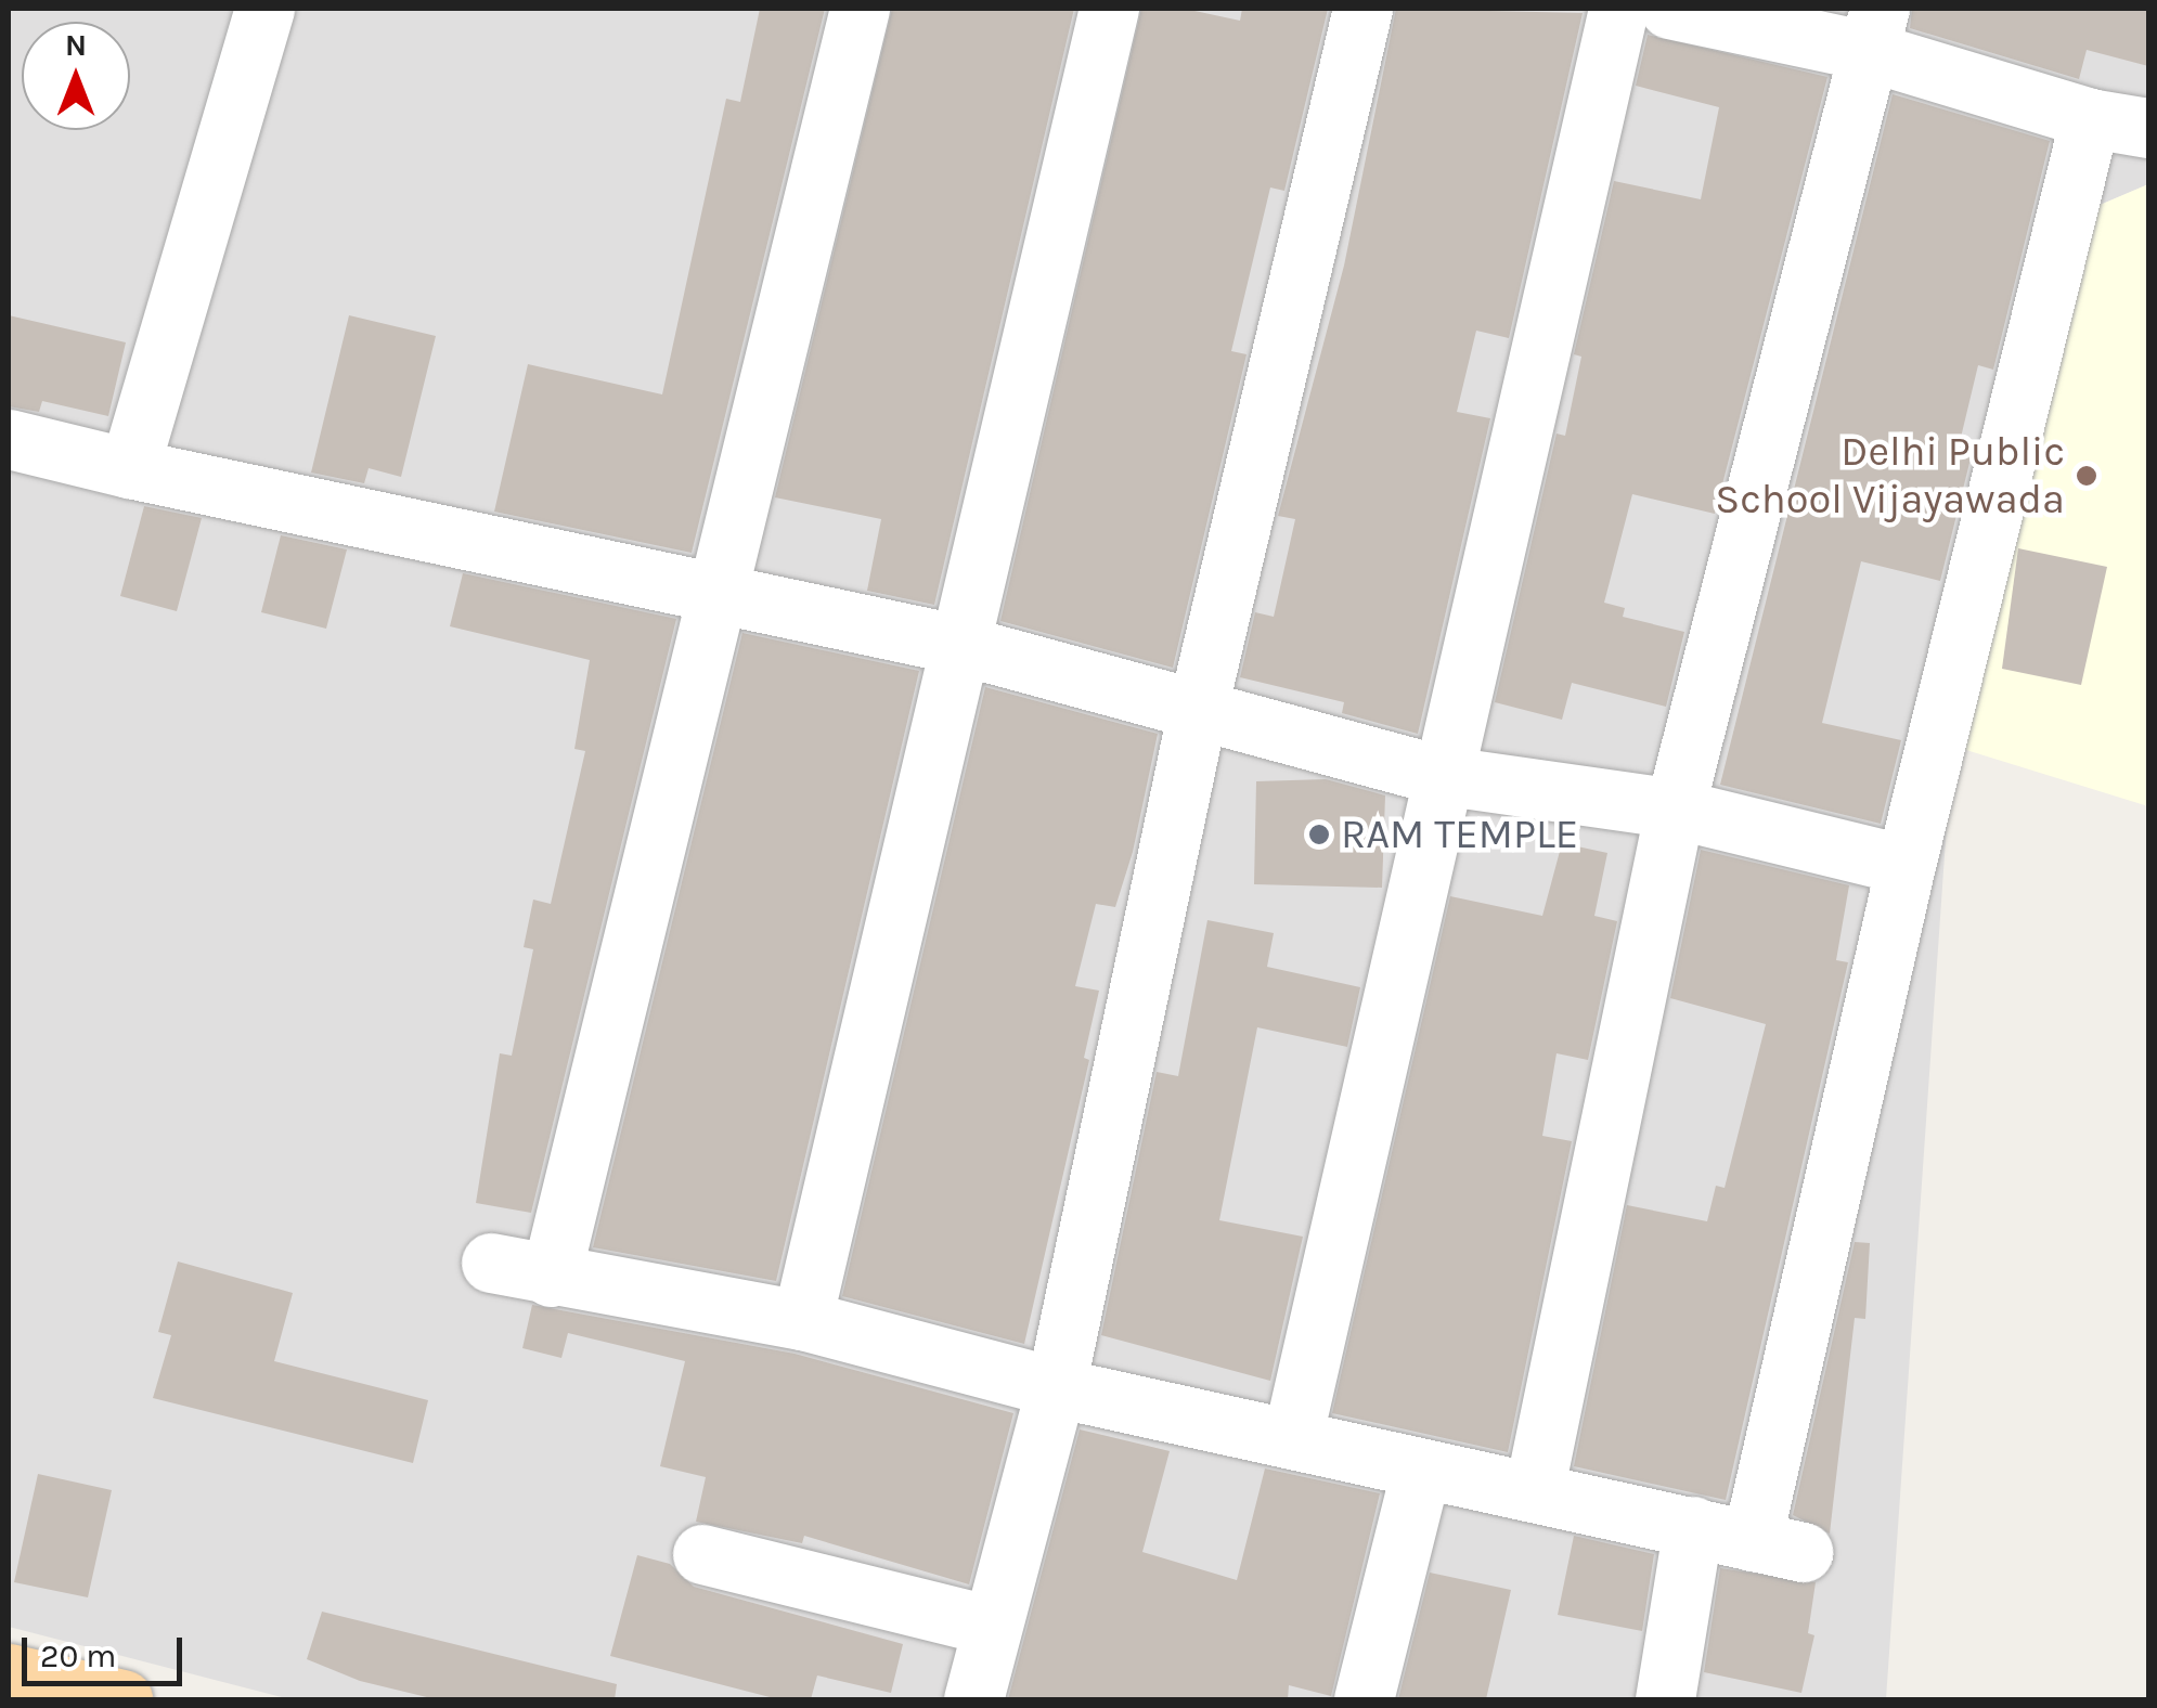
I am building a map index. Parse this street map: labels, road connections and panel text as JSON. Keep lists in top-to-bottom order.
{
  "places": ["Delhi Public School Vijayawada", "RAM TEMPLE"],
  "scale_bar": "20 m",
  "north": "top"
}
